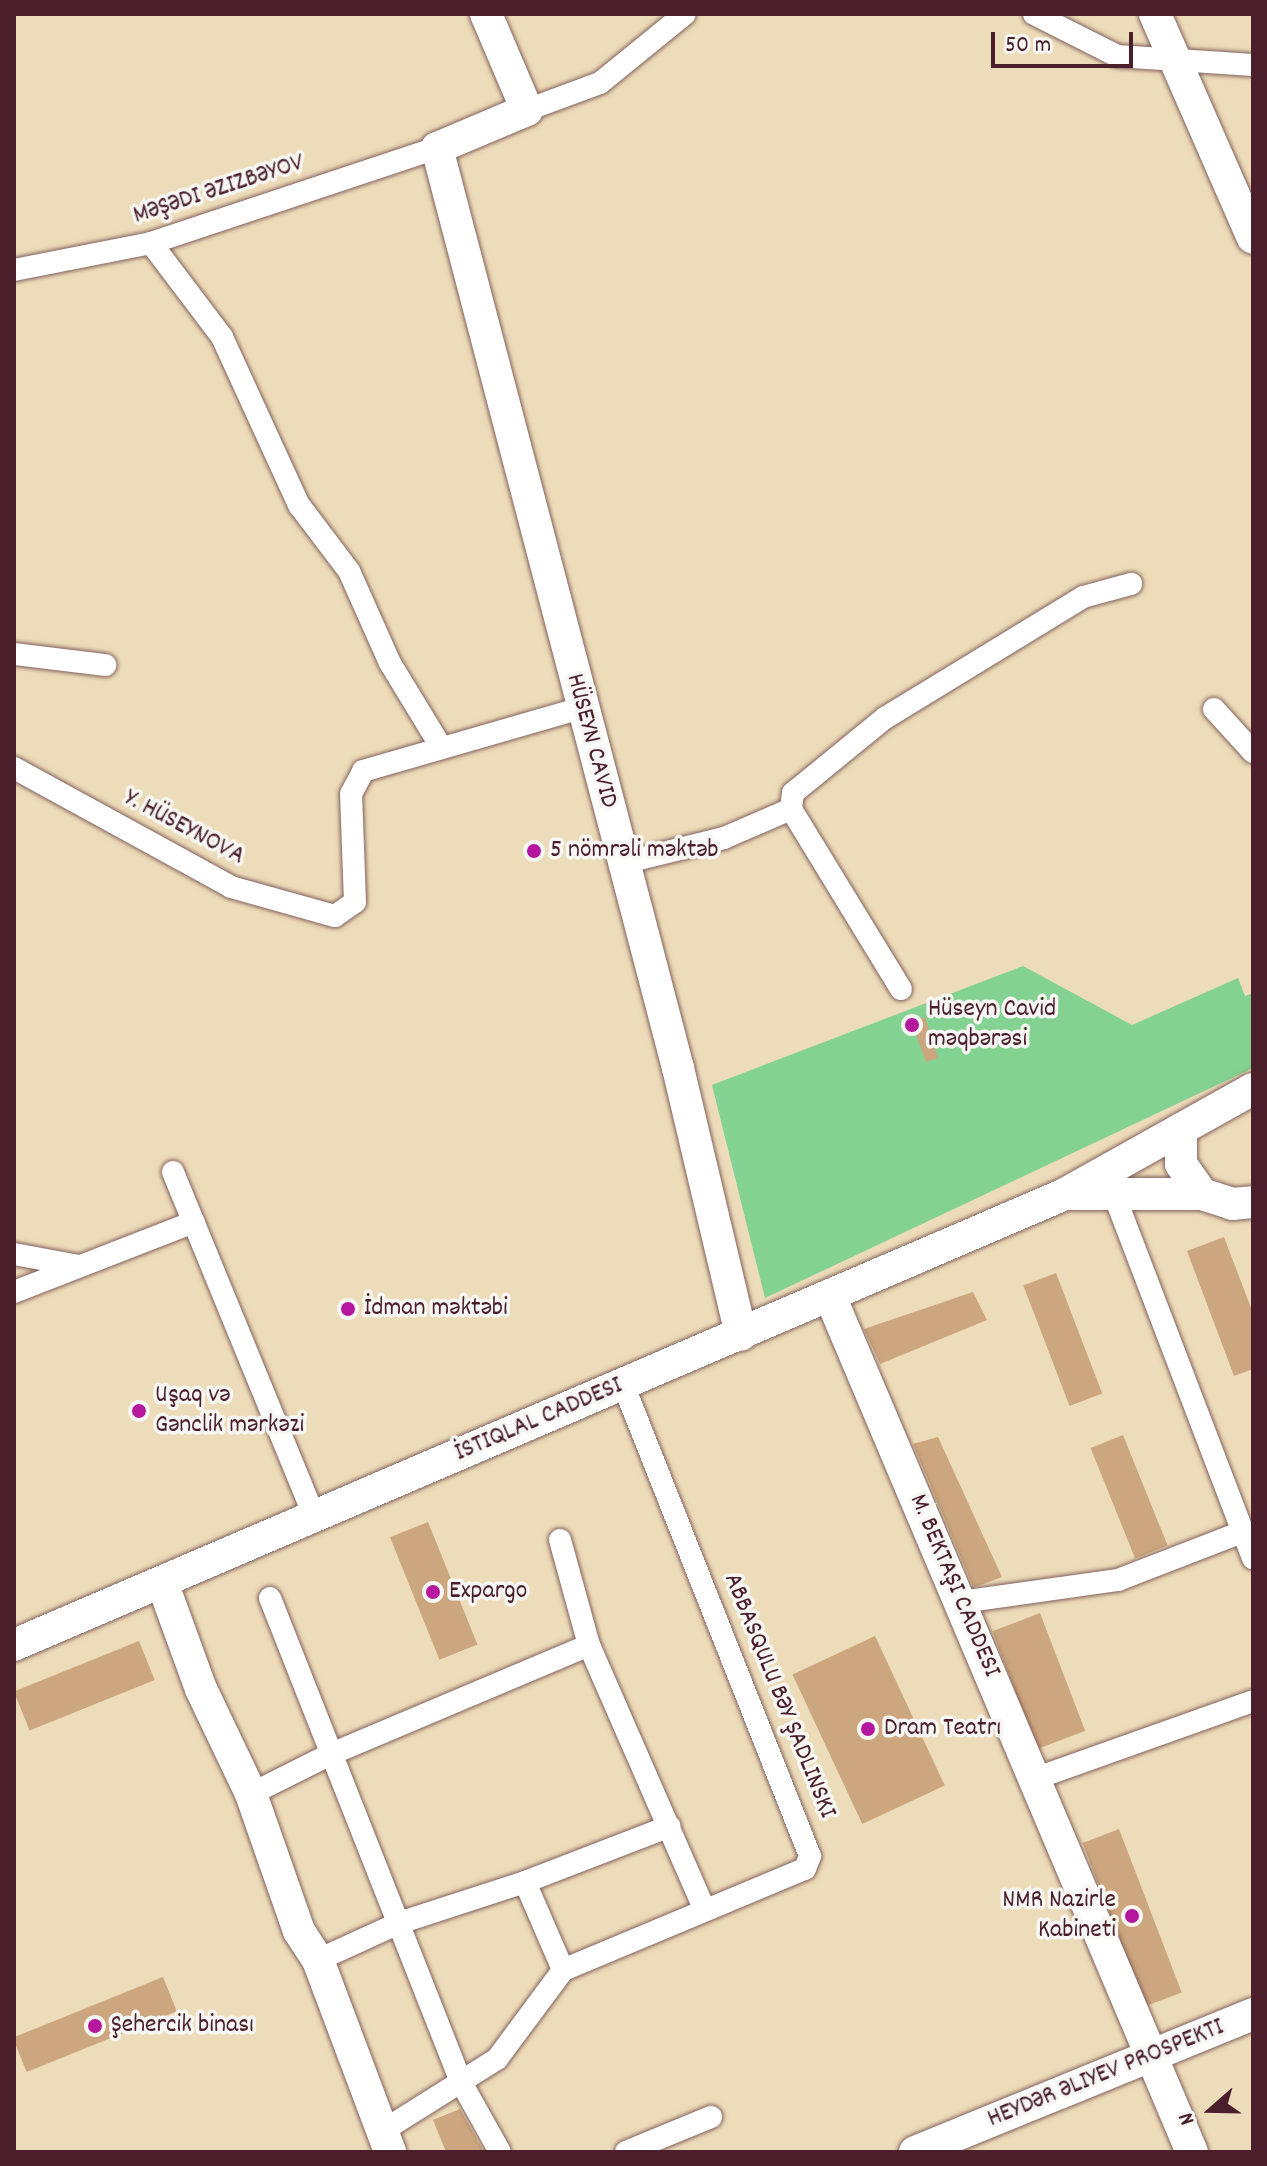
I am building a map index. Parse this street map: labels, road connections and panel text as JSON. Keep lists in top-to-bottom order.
{
  "streets": {
    "main road": [
      "HÜSEYN CAVID",
      "İSTIQLAL CADDESI",
      "M. BEKTAŞI CADDESI",
      "HEYDƏR ƏLIYEV PROSPEKTI"
    ],
    "street": ["MƏŞƏDI ƏZIZBƏYOV", "Y. HÜSEYNOVA", "ABBASQULU BƏY ŞADLINSKI"]
  },
  "crossings": [
    ["MƏŞƏDI ƏZIZBƏYOV", "HÜSEYN CAVID"],
    ["HÜSEYN CAVID", "Y. HÜSEYNOVA"],
    ["HÜSEYN CAVID", "İSTIQLAL CADDESI"],
    ["İSTIQLAL CADDESI", "M. BEKTAŞI CADDESI"],
    ["İSTIQLAL CADDESI", "ABBASQULU BƏY ŞADLINSKI"],
    ["M. BEKTAŞI CADDESI", "HEYDƏR ƏLIYEV PROSPEKTI"]
  ],
  "places": [
    "5 nömrəli məktəb",
    "Hüseyn Cavid məqbərəsi",
    "İdman məktəbi",
    "Uşaq və Gənclik mərkəzi",
    "Expargo",
    "Dram Teatrı",
    "NMR Nazirle Kabineti",
    "Şehercik binası"
  ],
  "scale_bar": "50 m",
  "north": "left"
}
